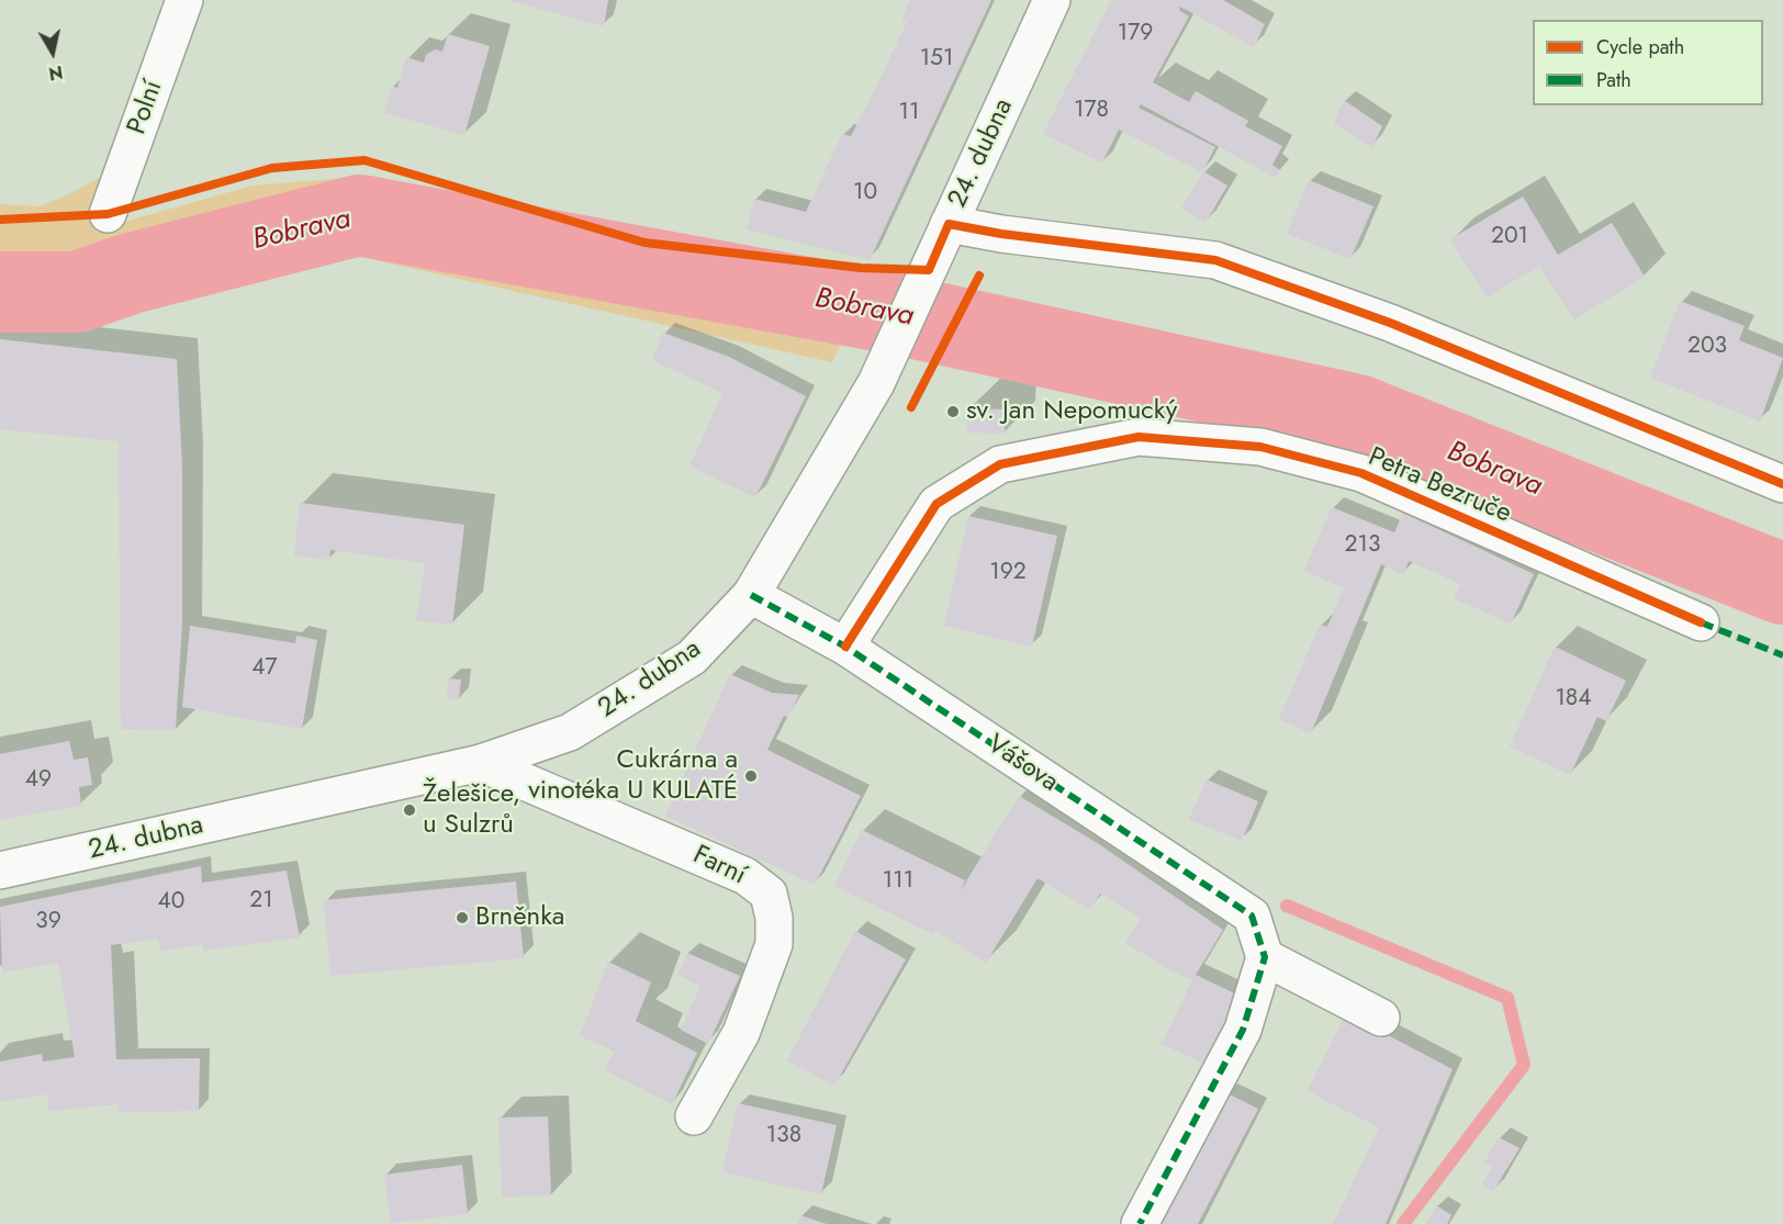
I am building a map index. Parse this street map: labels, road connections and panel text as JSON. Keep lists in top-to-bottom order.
{
  "streets": {
    "street": [
      "Polní",
      "24. dubna",
      "Petra Bezruče",
      "Vášova",
      "Farní"
    ]
  },
  "crossings": [
    ["24. dubna", "Vášova"],
    ["24. dubna", "Farní"],
    ["Petra Bezruče", "Vášova"]
  ],
  "water": ["Bobrava"],
  "places": [
    "sv. Jan Nepomucký",
    "Cukrárna a vinotéka U KULATÉ",
    "Želešice, u Sulzrů",
    "Brněnka"
  ],
  "house_numbers": [
    "179",
    "151",
    "178",
    "11",
    "10",
    "201",
    "203",
    "213",
    "192",
    "47",
    "184",
    "49",
    "111",
    "21",
    "40",
    "39",
    "138"
  ],
  "legend": ["Cycle path", "Path"],
  "north": "bottom"
}
